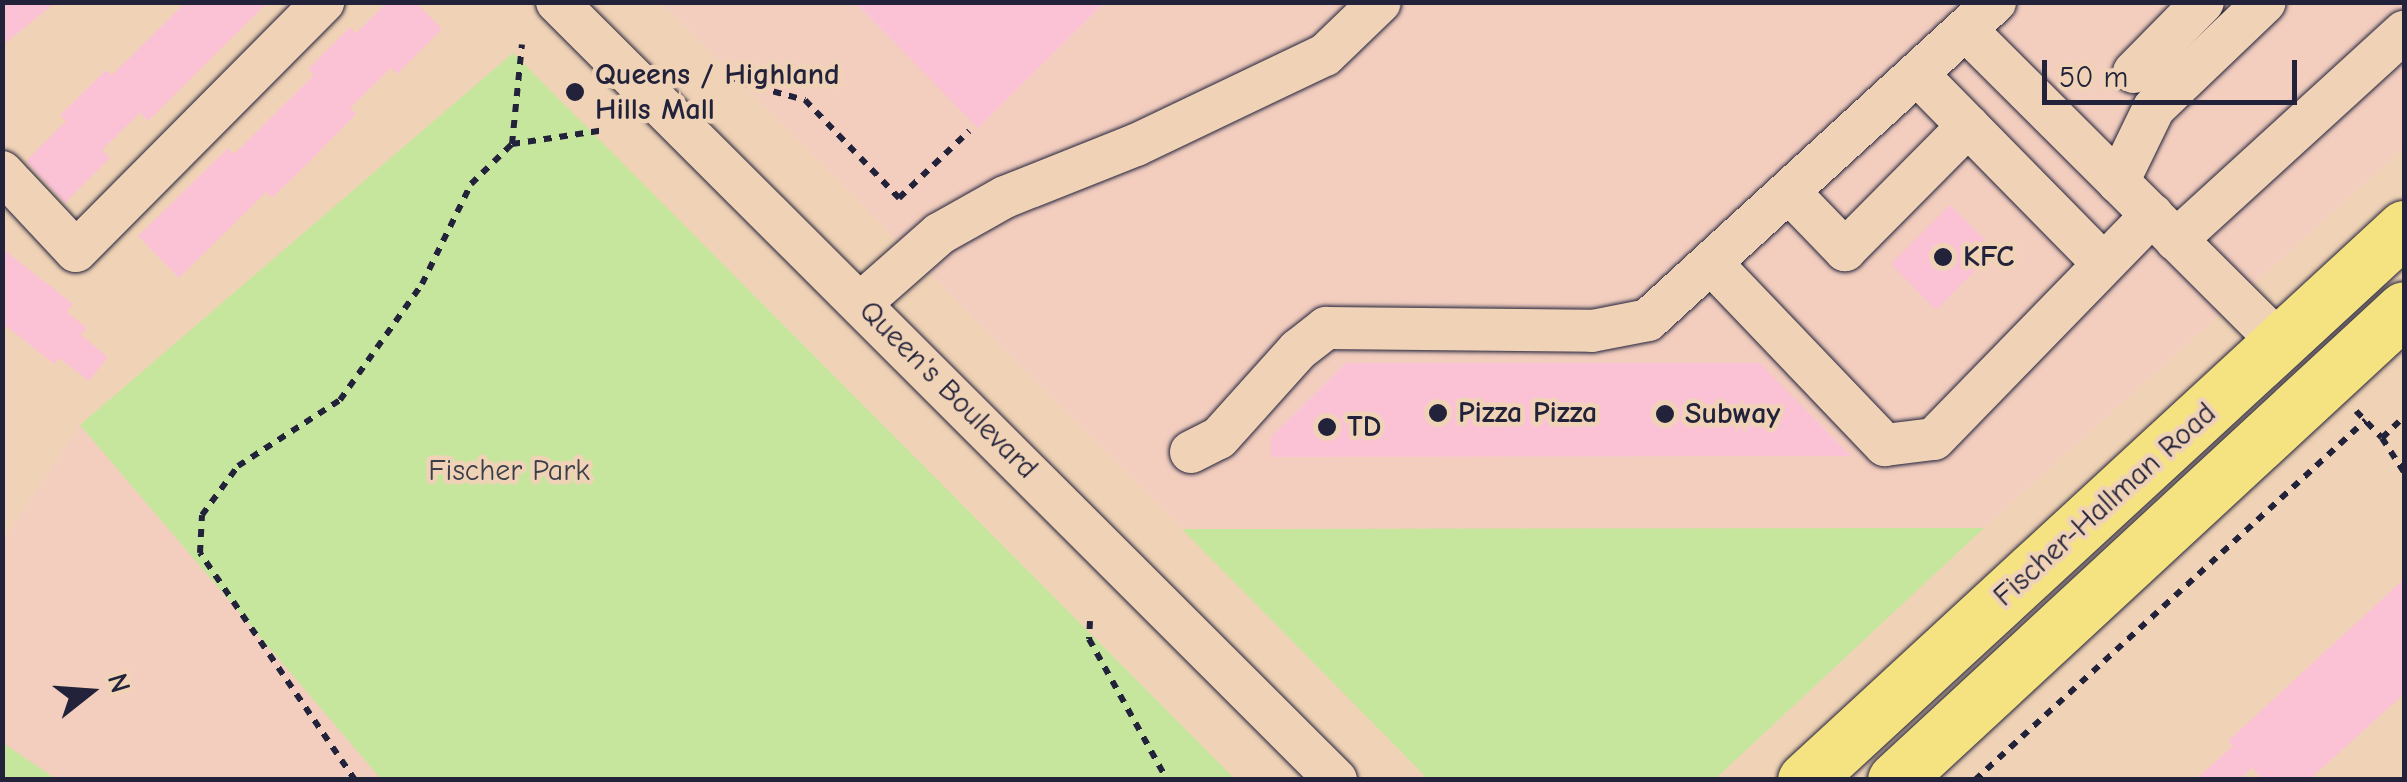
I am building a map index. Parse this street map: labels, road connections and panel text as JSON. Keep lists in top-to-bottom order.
{
  "streets": {
    "main road": ["Fischer-Hallman Road"],
    "street": ["Queen's Boulevard"]
  },
  "parks": ["Fischer Park"],
  "places": [
    "Queens / Highland Hills Mall",
    "KFC",
    "Pizza Pizza",
    "Subway",
    "TD"
  ],
  "scale_bar": "50 m",
  "north": "right"
}
